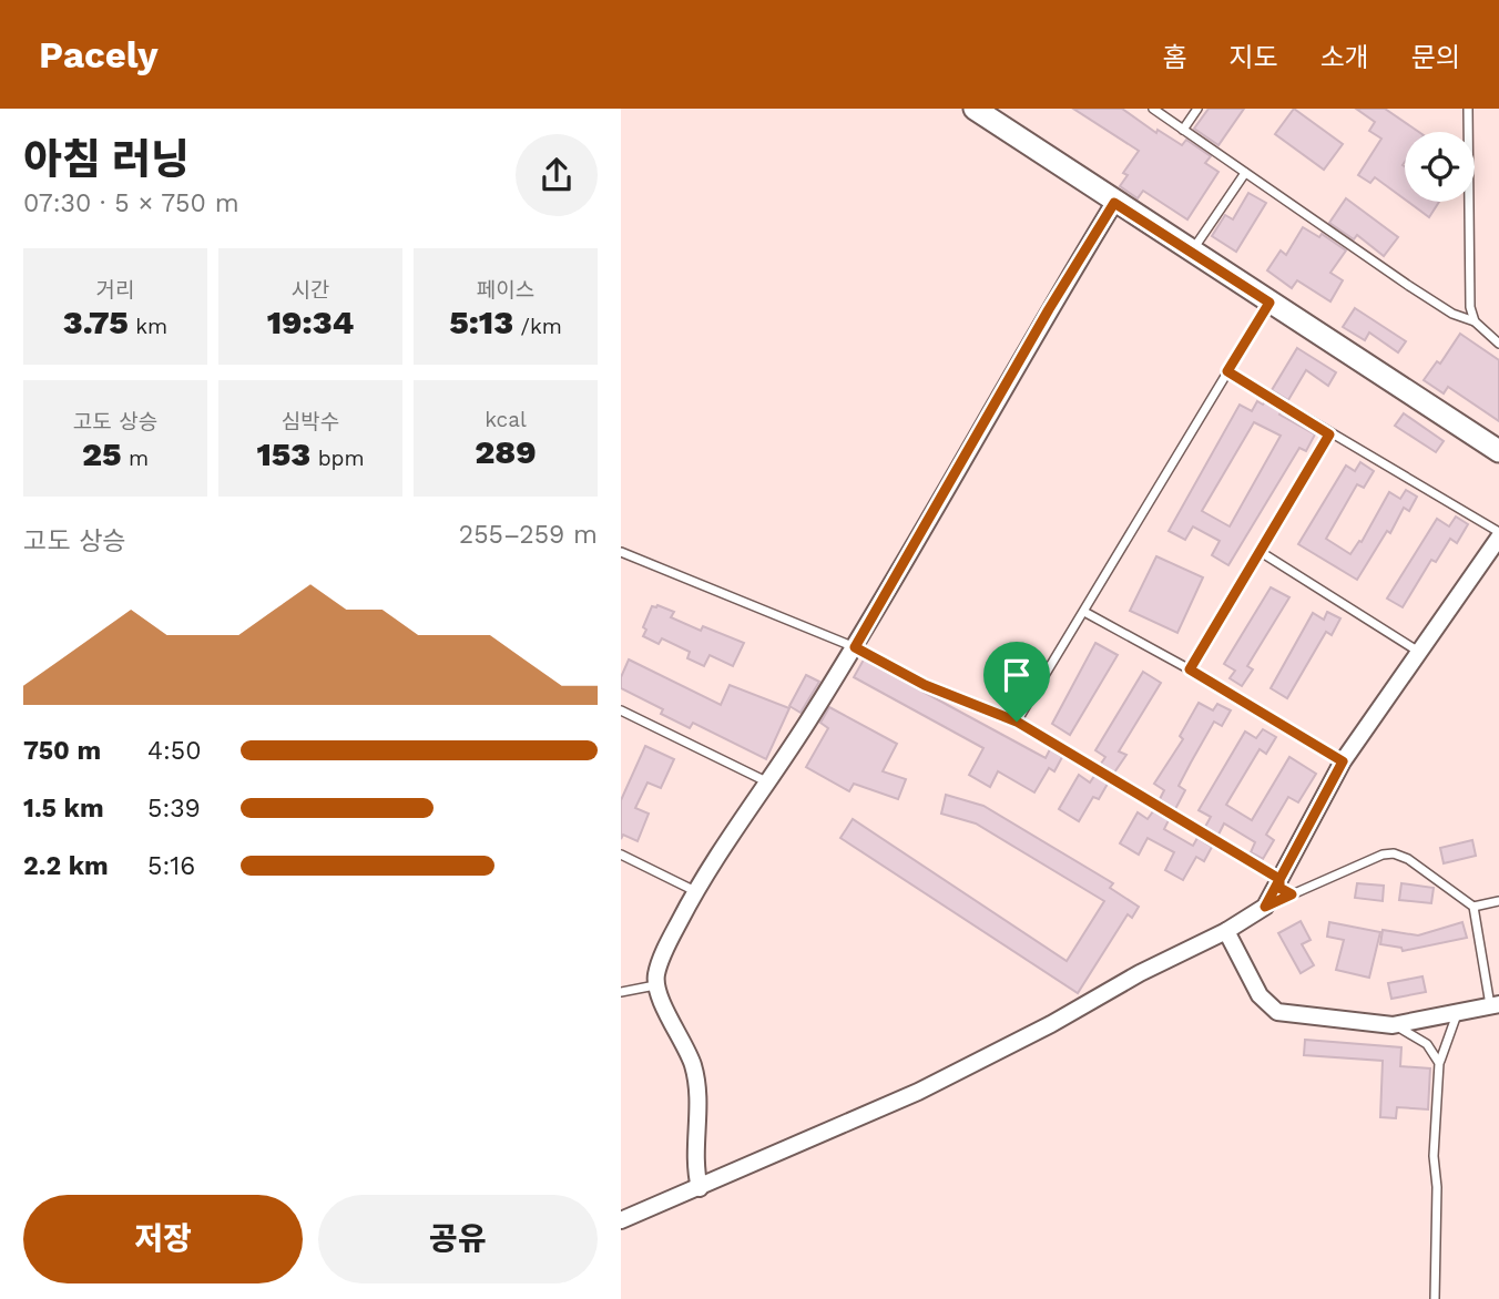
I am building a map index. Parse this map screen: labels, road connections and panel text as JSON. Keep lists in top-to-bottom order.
{
  "page": {
    "header": "Pacely",
    "nav": [
      "홈",
      "지도",
      "소개",
      "문의"
    ],
    "heading": ["아침 러닝", "07:30 · 5 × 750 m"],
    "stats": [
      ["거리", "3.75 km"],
      ["시간", "19:34"],
      ["페이스", "5:13 /km"],
      ["고도 상승", "25 m"],
      ["심박수", "153 bpm"],
      ["kcal", "289"]
    ],
    "chart": ["고도 상승", "255–259 m"],
    "list": [
      {
        "name": "750 m",
        "note": "4:50"
      },
      {
        "name": "1.5 km",
        "note": "5:39"
      },
      {
        "name": "2.2 km",
        "note": "5:16"
      }
    ],
    "buttons": ["저장", "공유"]
  }
}
